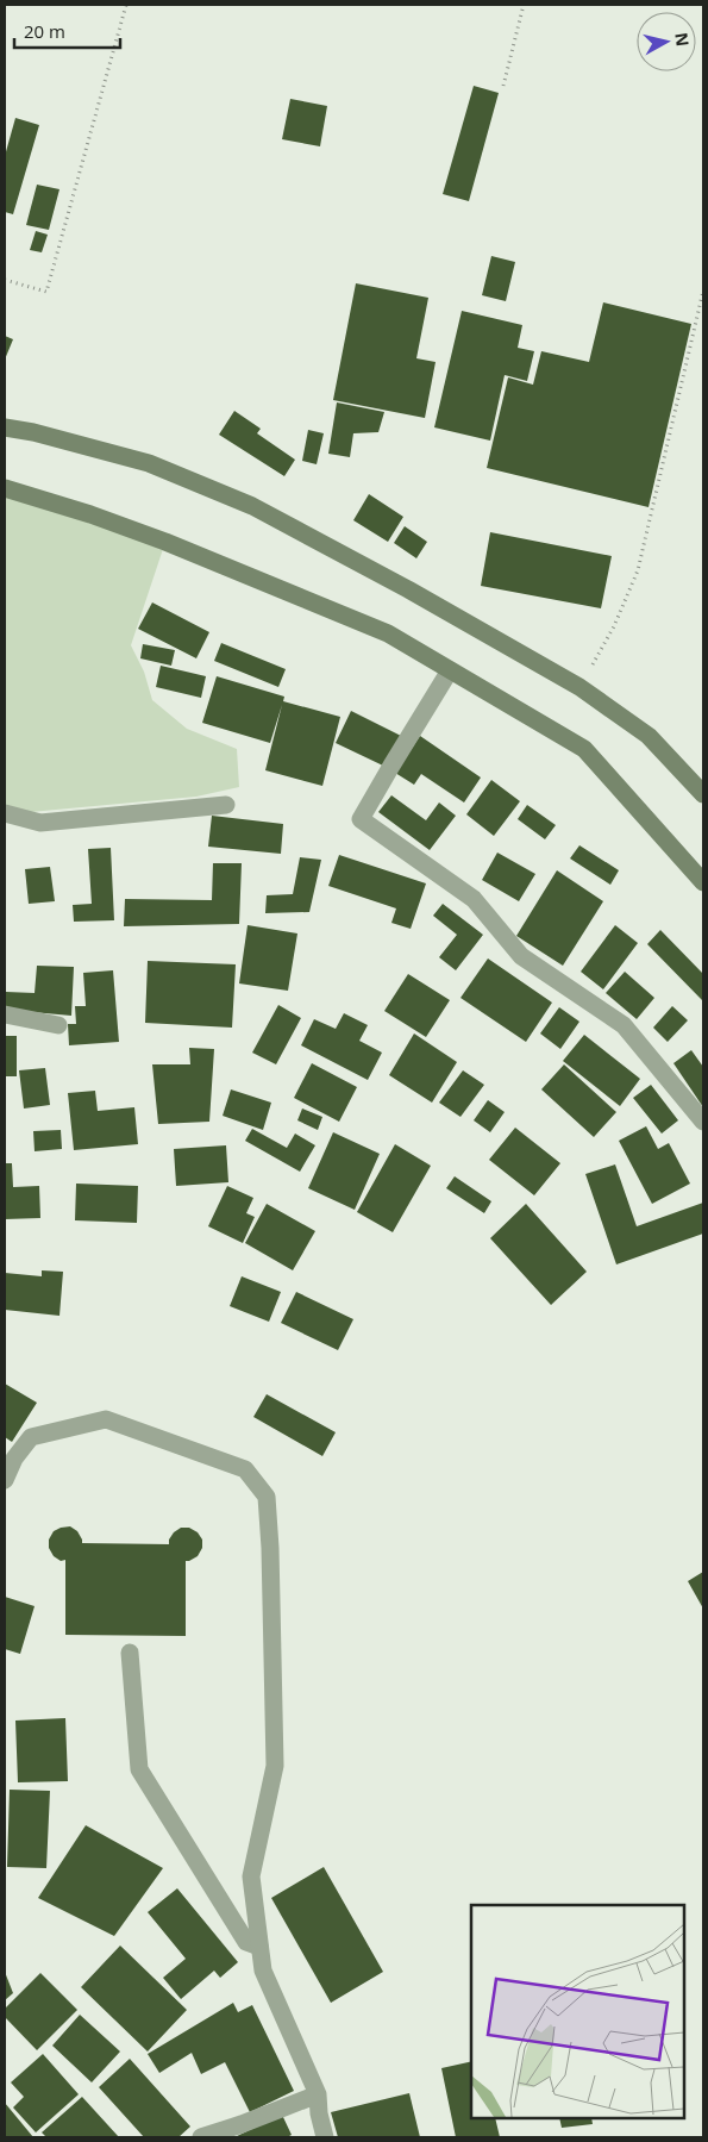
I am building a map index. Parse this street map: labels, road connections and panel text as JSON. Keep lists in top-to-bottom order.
{
  "scale_bar": "20 m",
  "north": "right"
}
